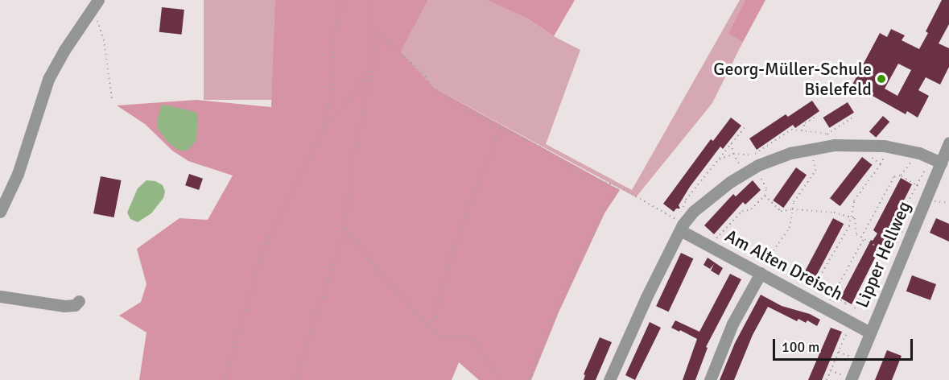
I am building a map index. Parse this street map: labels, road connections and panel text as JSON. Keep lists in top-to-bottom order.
{
  "streets": {
    "street": ["Lipper Hellweg", "Am Alten Dreisch"]
  },
  "crossings": [
    ["Lipper Hellweg", "Am Alten Dreisch"]
  ],
  "places": ["Georg-Müller-Schule Bielefeld"],
  "scale_bar": "100 m"
}
